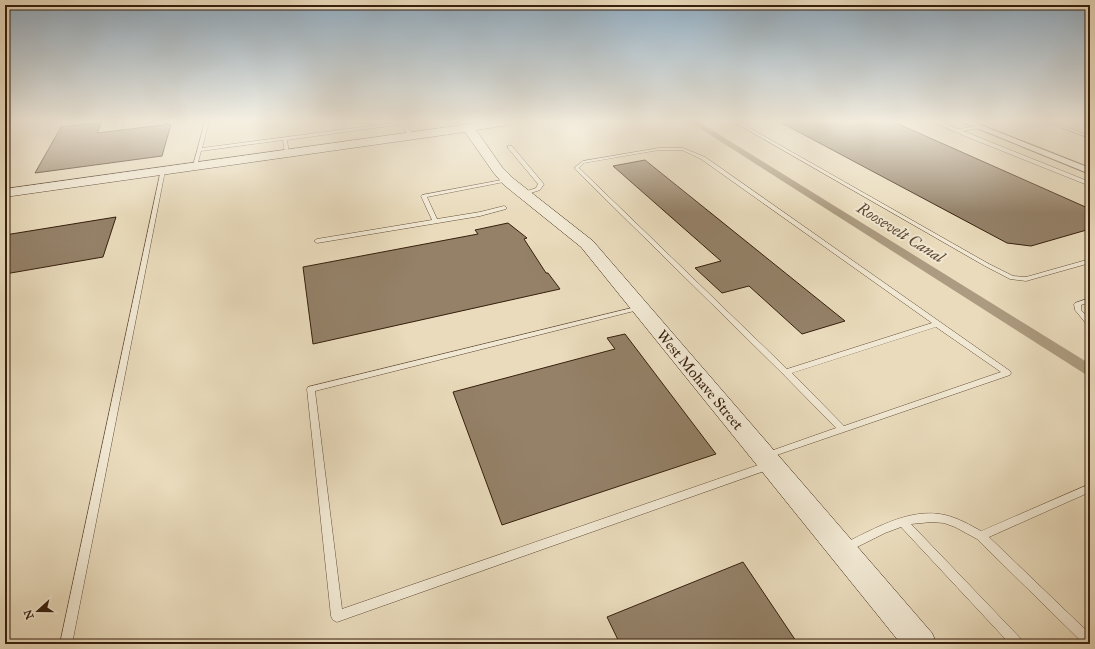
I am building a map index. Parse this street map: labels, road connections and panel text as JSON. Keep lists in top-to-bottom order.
{
  "streets": {
    "street": ["West Mohave Street"]
  },
  "water": ["Roosevelt Canal"],
  "north": "left"
}
